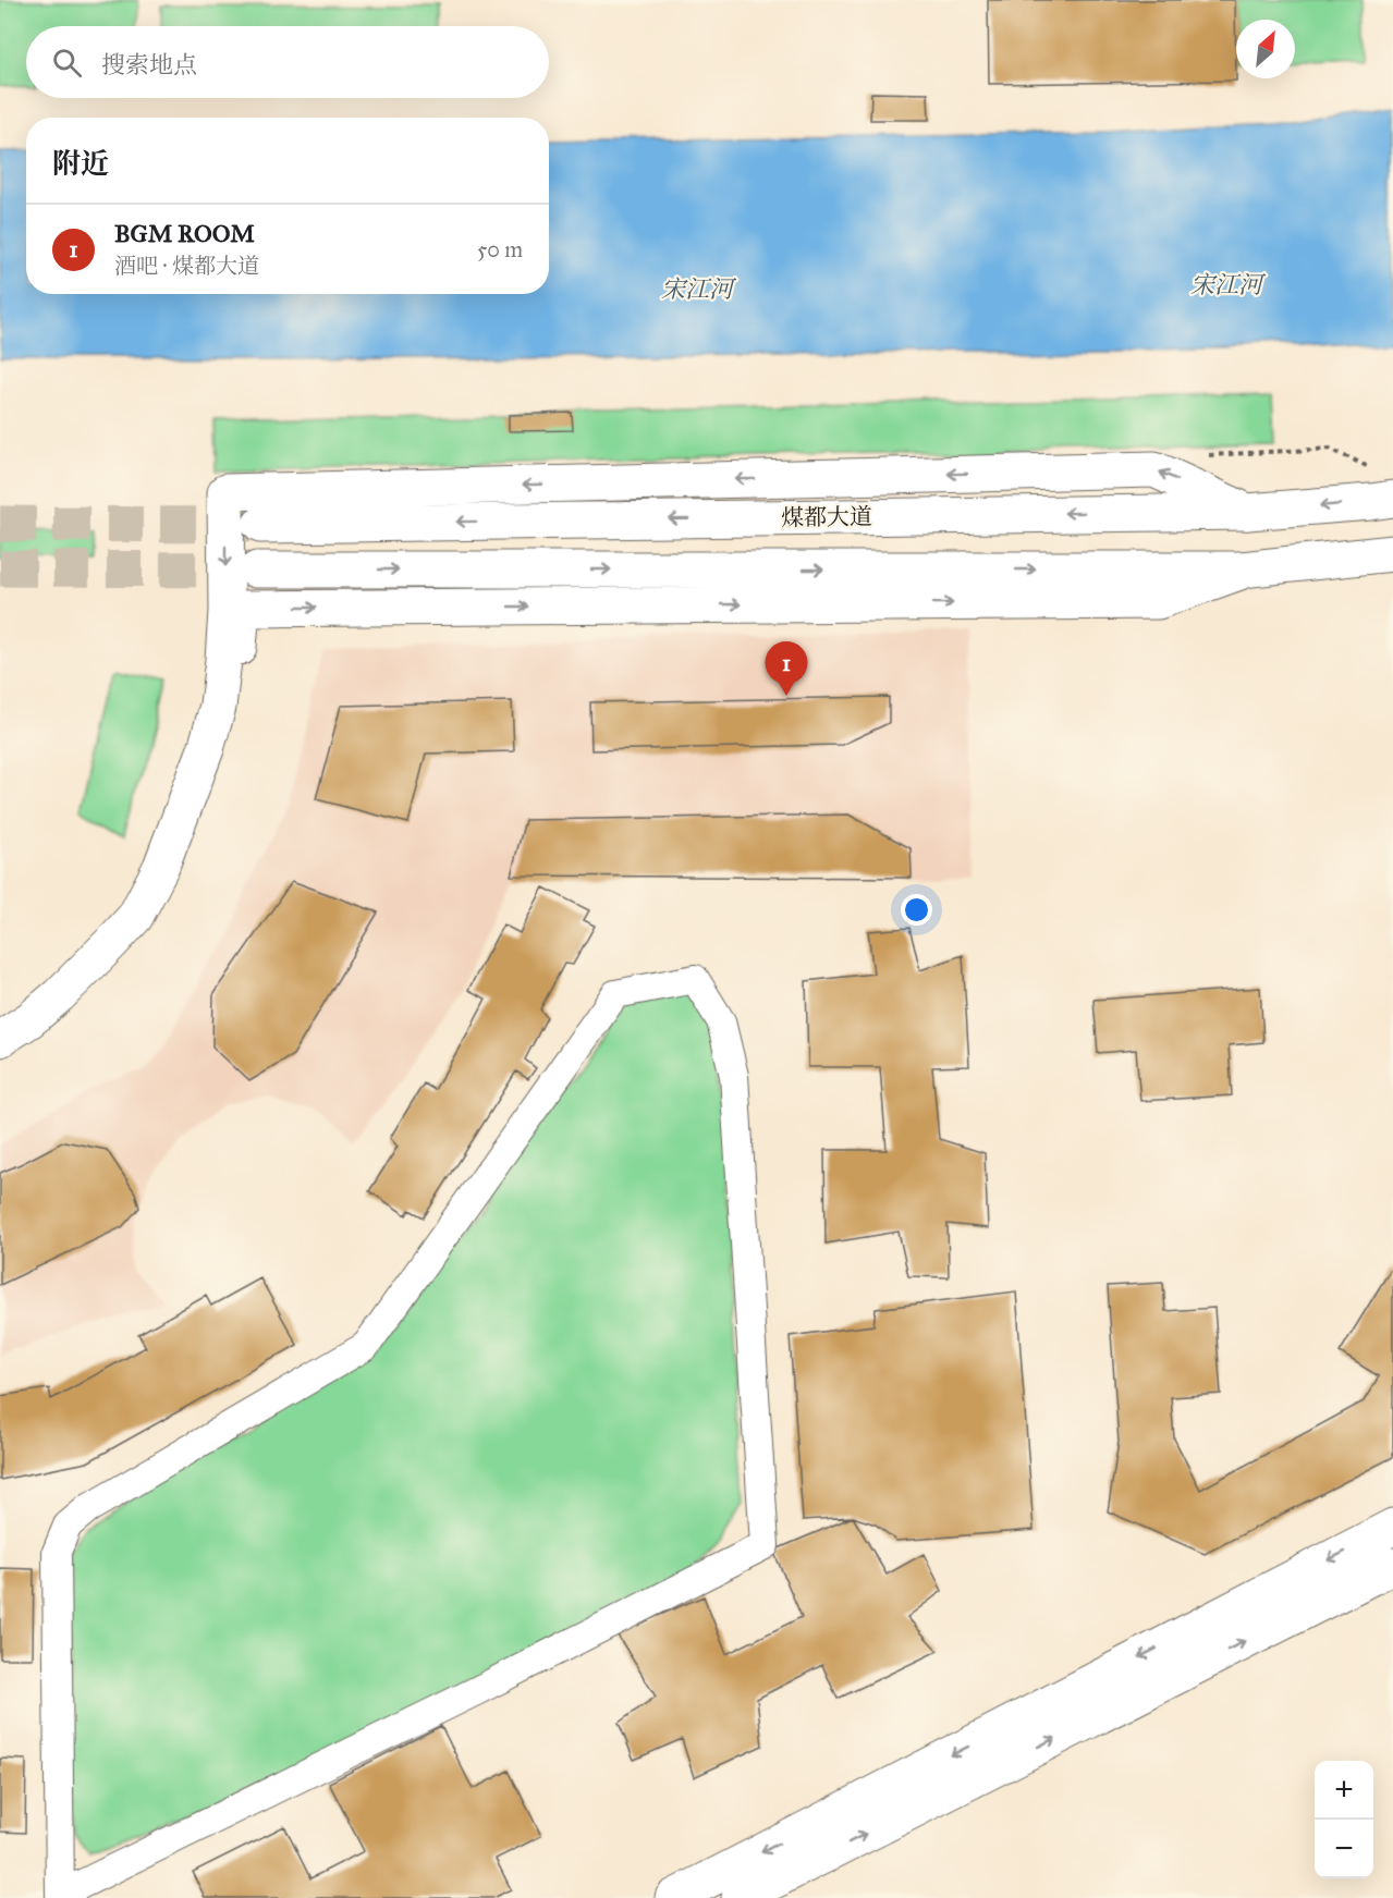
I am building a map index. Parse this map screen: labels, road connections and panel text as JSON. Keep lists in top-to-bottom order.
{
  "streets": {
    "street": ["煤都大道"]
  },
  "water": ["宋江河"],
  "north": "top right",
  "page": {
    "search": "搜索地点",
    "heading": "附近",
    "list": [
      {
        "mark": "1",
        "name": "BGM ROOM",
        "note": "酒吧 · 煤都大道",
        "value": "50 m"
      }
    ],
    "pins": "1",
    "map_buttons": ["+", "−"]
  }
}
